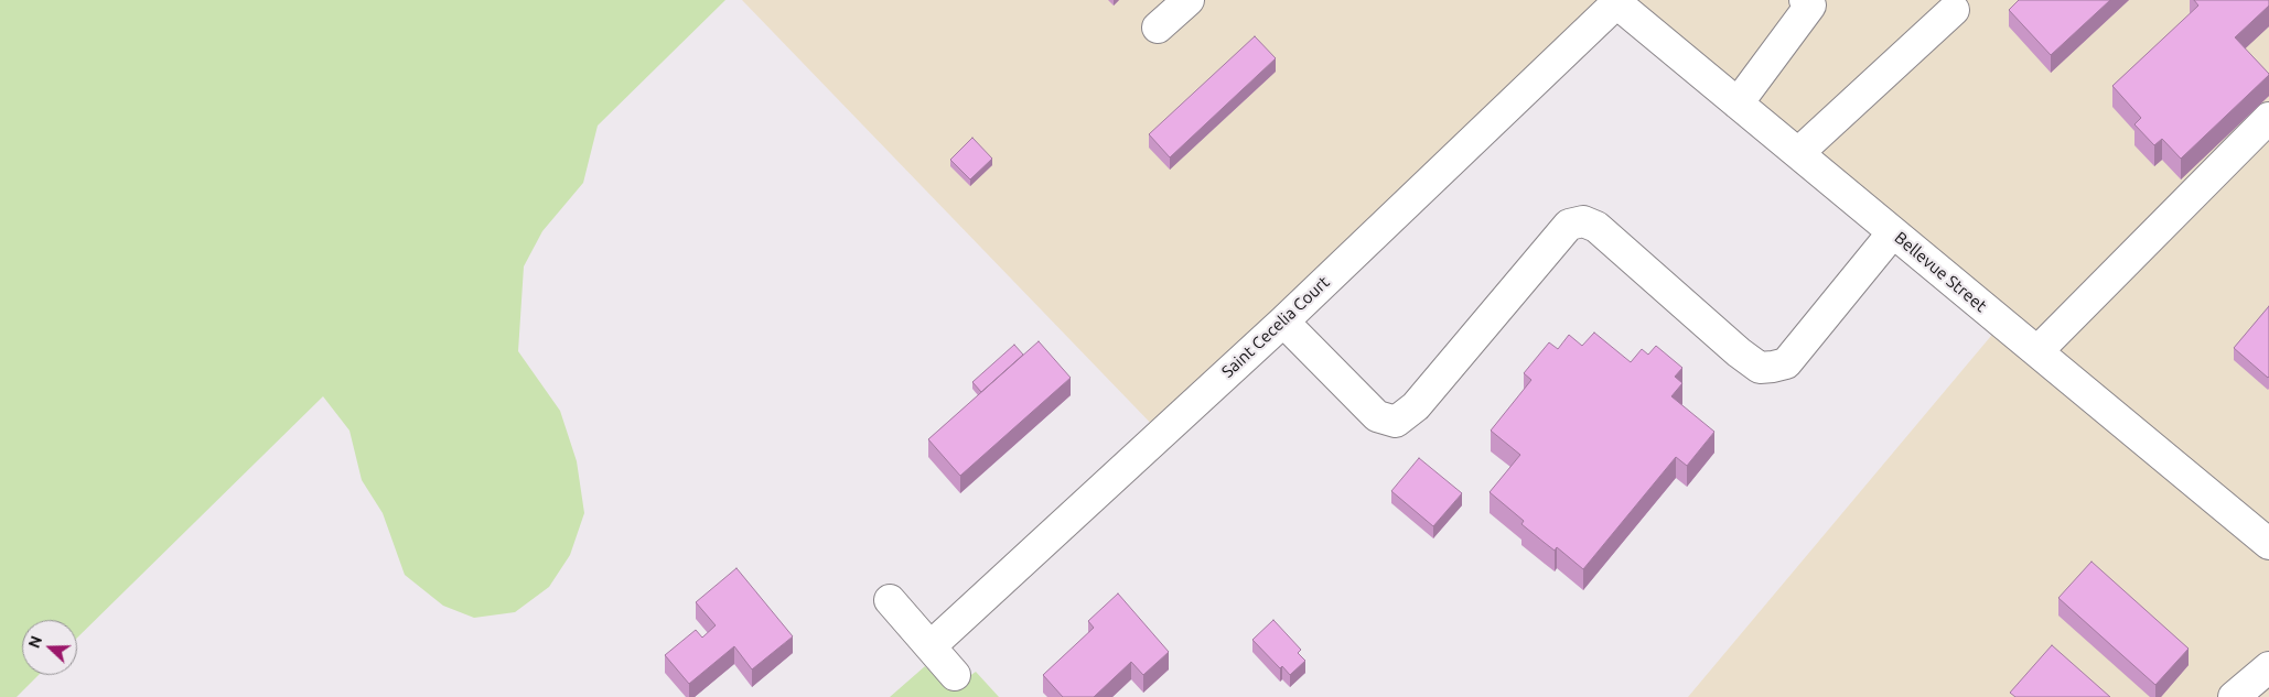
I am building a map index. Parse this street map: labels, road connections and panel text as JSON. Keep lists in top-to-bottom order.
{
  "streets": {
    "street": ["Bellevue Street", "Saint Cecelia Court"]
  },
  "crossings": [
    ["Bellevue Street", "Saint Cecelia Court"]
  ],
  "north": "left"
}
